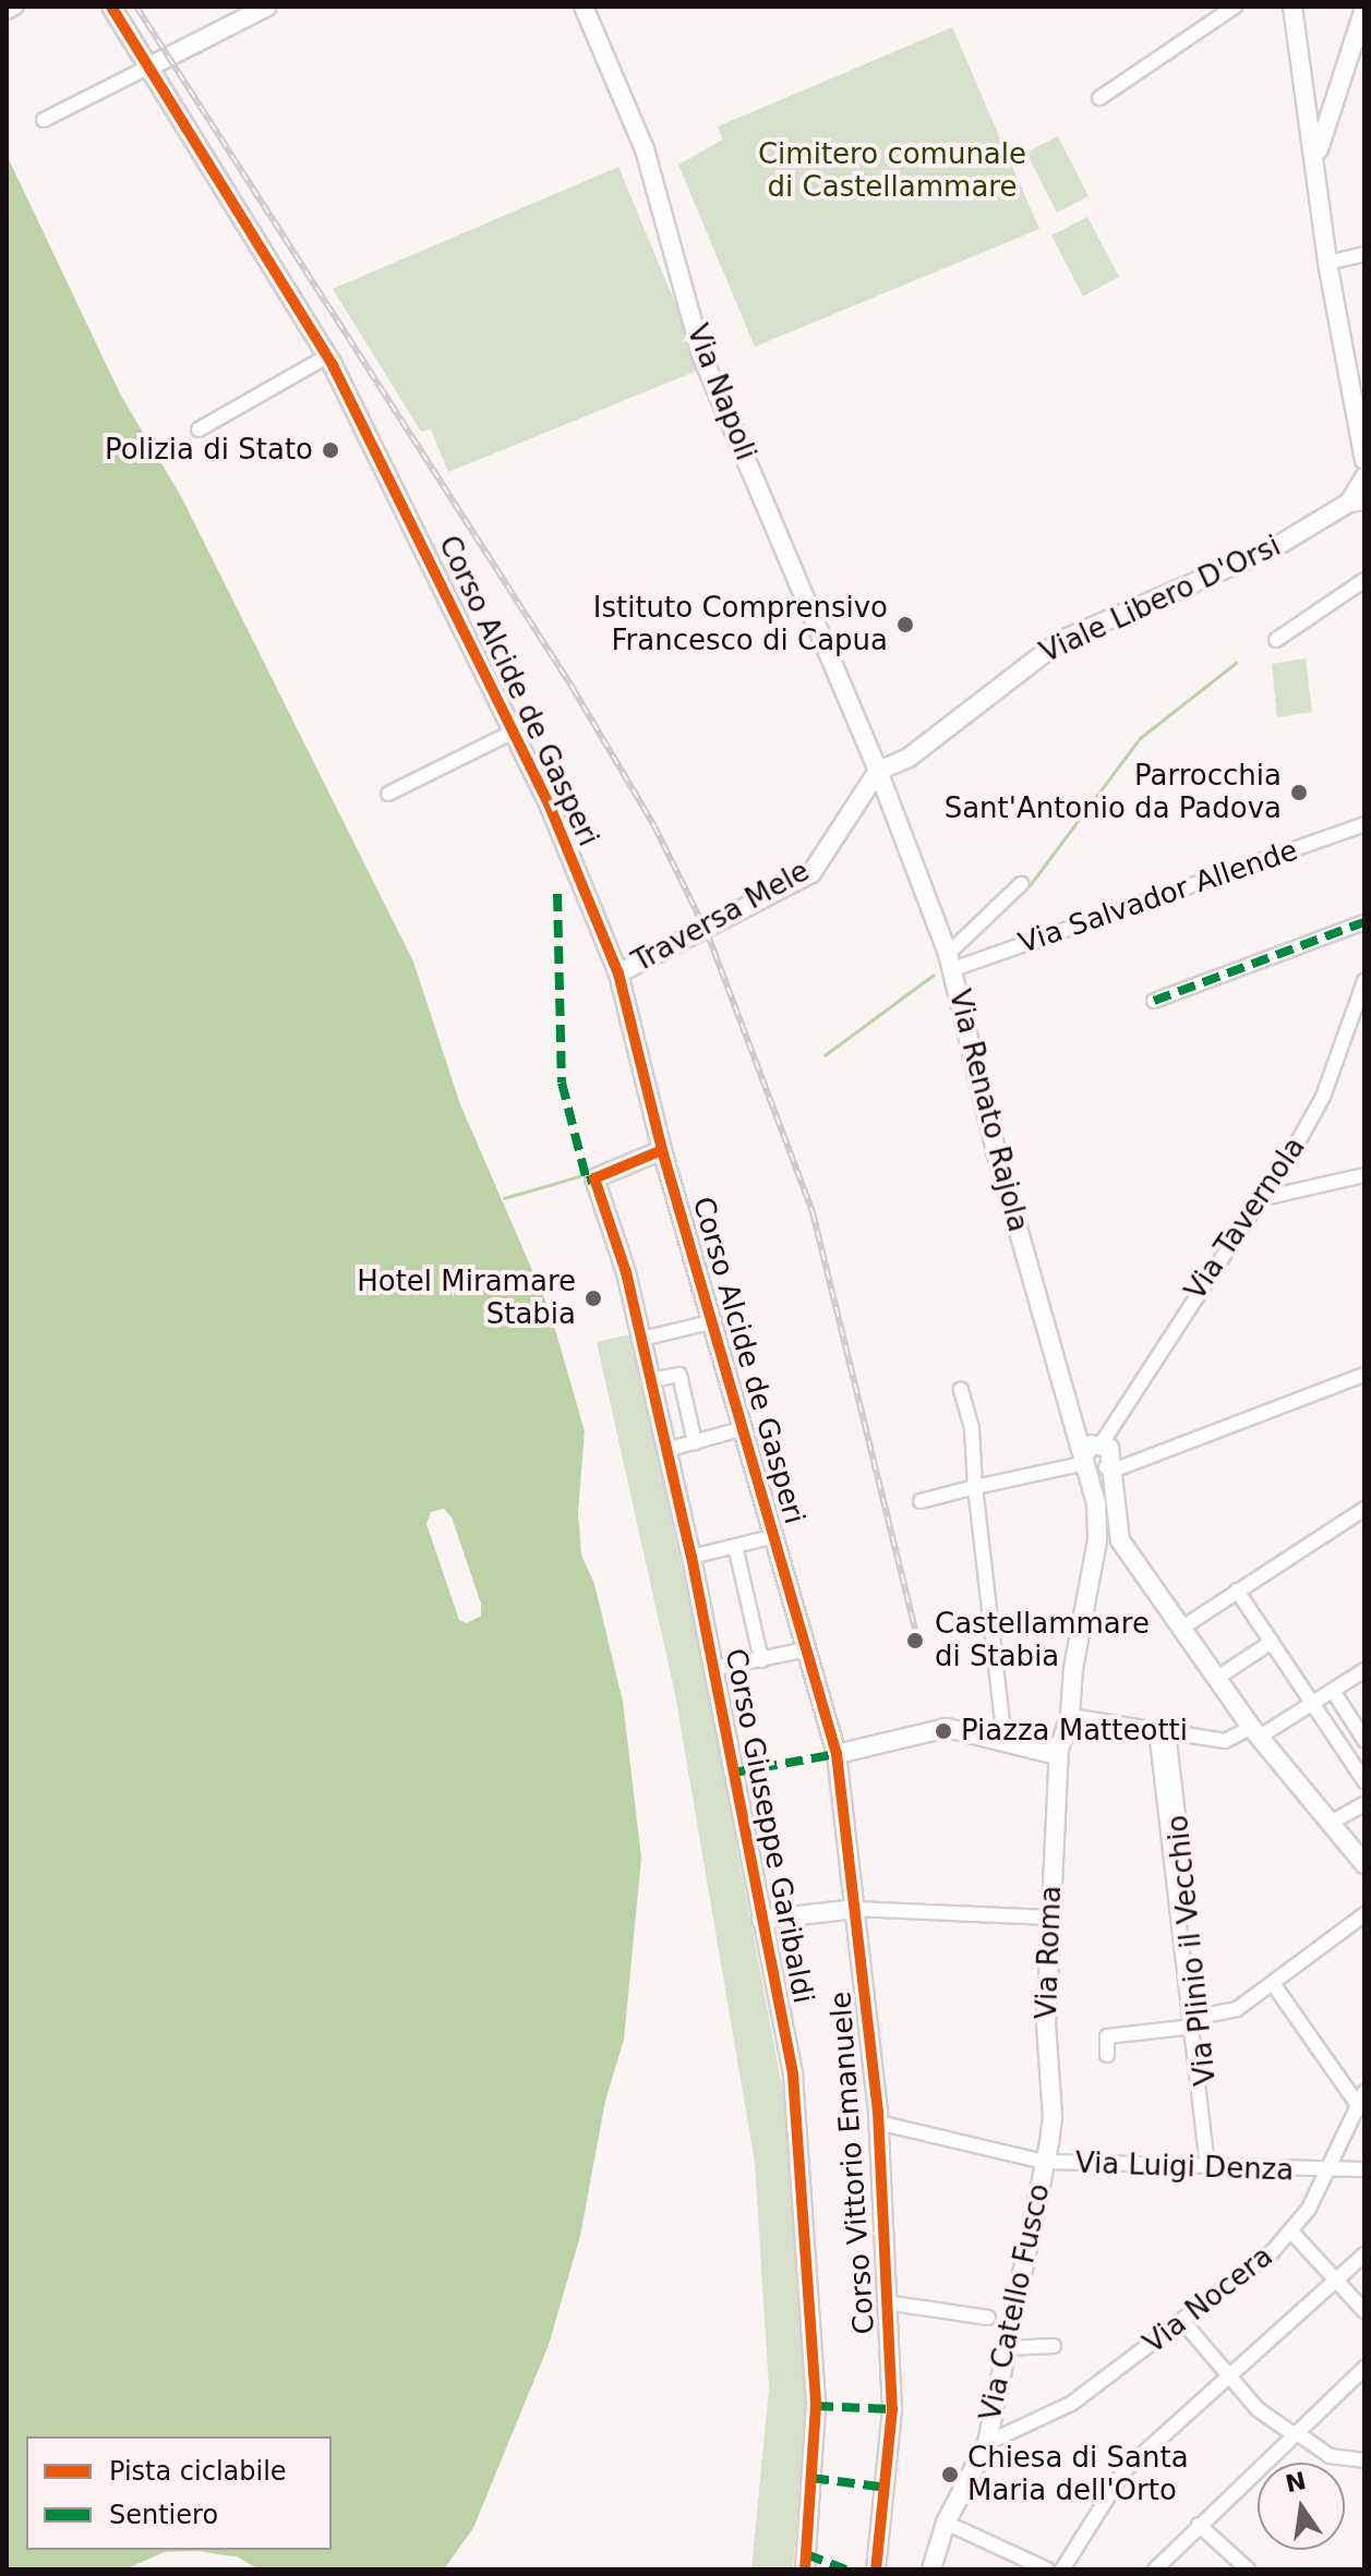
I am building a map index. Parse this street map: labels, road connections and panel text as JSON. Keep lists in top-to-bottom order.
{
  "streets": {
    "street": [
      "Via Napoli",
      "Viale Libero D'Orsi",
      "Corso Alcide de Gasperi",
      "Via Salvador Allende",
      "Traversa Mele",
      "Via Renato Rajola",
      "Via Tavernola",
      "Corso Giuseppe Garibaldi",
      "Via Plinio il Vecchio",
      "Via Roma",
      "Corso Vittorio Emanuele",
      "Via Luigi Denza",
      "Via Nocera",
      "Via Catello Fusco"
    ]
  },
  "crossings": [
    ["Via Napoli", "Viale Libero D'Orsi"],
    ["Via Napoli", "Traversa Mele"],
    ["Via Napoli", "Via Renato Rajola"],
    ["Viale Libero D'Orsi", "Traversa Mele"],
    ["Viale Libero D'Orsi", "Via Renato Rajola"],
    ["Corso Alcide de Gasperi", "Traversa Mele"],
    ["Corso Alcide de Gasperi", "Corso Giuseppe Garibaldi"],
    ["Corso Alcide de Gasperi", "Corso Vittorio Emanuele"],
    ["Via Salvador Allende", "Via Renato Rajola"],
    ["Traversa Mele", "Via Renato Rajola"],
    ["Via Renato Rajola", "Via Roma"],
    ["Via Plinio il Vecchio", "Via Luigi Denza"],
    ["Via Roma", "Via Luigi Denza"],
    ["Via Roma", "Via Catello Fusco"],
    ["Corso Vittorio Emanuele", "Via Luigi Denza"],
    ["Via Luigi Denza", "Via Nocera"],
    ["Via Luigi Denza", "Via Catello Fusco"],
    ["Via Nocera", "Via Catello Fusco"]
  ],
  "parks": ["Cimitero comunale di Castellammare"],
  "places": [
    "Polizia di Stato",
    "Istituto Comprensivo Francesco di Capua",
    "Parrocchia Sant'Antonio da Padova",
    "Hotel Miramare Stabia",
    "Castellammare di Stabia",
    "Piazza Matteotti",
    "Chiesa di Santa Maria dell'Orto"
  ],
  "legend": ["Pista ciclabile", "Sentiero"],
  "north": "top"
}
